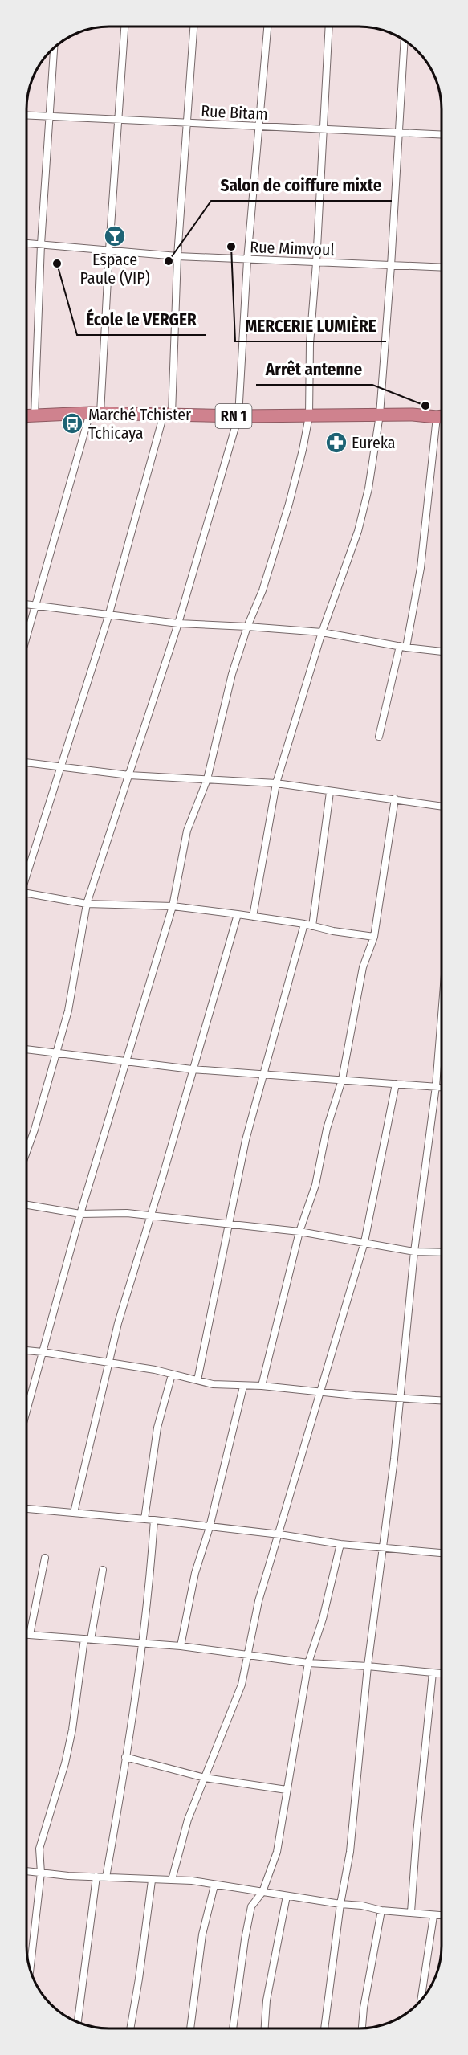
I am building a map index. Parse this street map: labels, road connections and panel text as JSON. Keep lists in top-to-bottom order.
{
  "streets": {
    "highway": ["RN 1"],
    "street": ["Rue Bitam", "Rue Mimvoul"]
  },
  "places": {
    "bar": ["Espace Paule (VIP)"],
    "other": [
      "MERCERIE LUMIÈRE",
      "Salon de coiffure mixte",
      "École le VERGER",
      "Arrêt antenne"
    ],
    "bus stop": ["Marché Tchister Tchicaya"],
    "pharmacy": ["Eureka"]
  }
}
